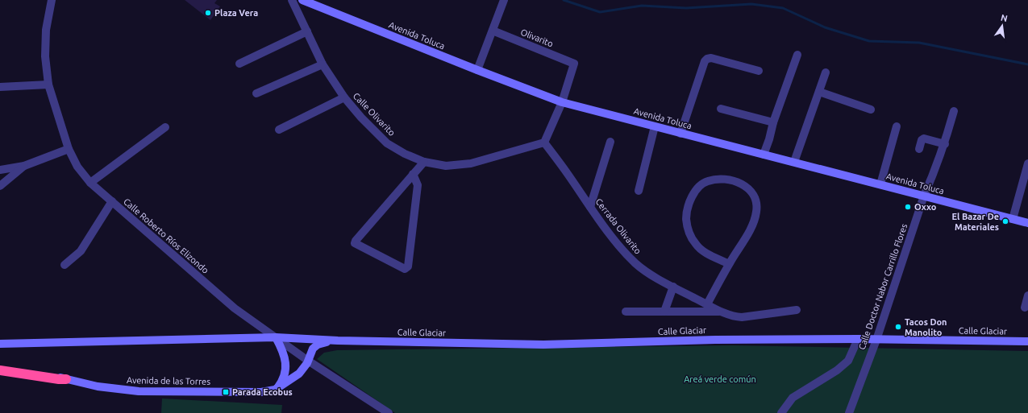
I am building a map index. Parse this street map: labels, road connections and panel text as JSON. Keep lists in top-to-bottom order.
{
  "streets": {
    "street": [
      "Avenida Toluca",
      "Olivarito",
      "Calle Olivarito",
      "Cerrada Olivarito",
      "Calle Roberto Ríos Elizondo",
      "Calle Doctor Nabor Carrillo Flores",
      "Calle Glaciar",
      "Avenida de las Torres"
    ]
  },
  "crossings": [
    ["Avenida Toluca", "Olivarito"],
    ["Avenida Toluca", "Calle Doctor Nabor Carrillo Flores"],
    ["Calle Olivarito", "Cerrada Olivarito"],
    ["Calle Roberto Ríos Elizondo", "Calle Glaciar"],
    ["Calle Roberto Ríos Elizondo", "Avenida de las Torres"],
    ["Calle Doctor Nabor Carrillo Flores", "Calle Glaciar"],
    ["Calle Glaciar", "Avenida de las Torres"]
  ],
  "parks": ["Areá verde común"],
  "places": {
    "other": [
      "Plaza Vera",
      "Oxxo",
      "El Bazar De Materiales",
      "Tacos Don Manolito"
    ],
    "transit": ["Parada Ecobus"]
  },
  "north": "top"
}
